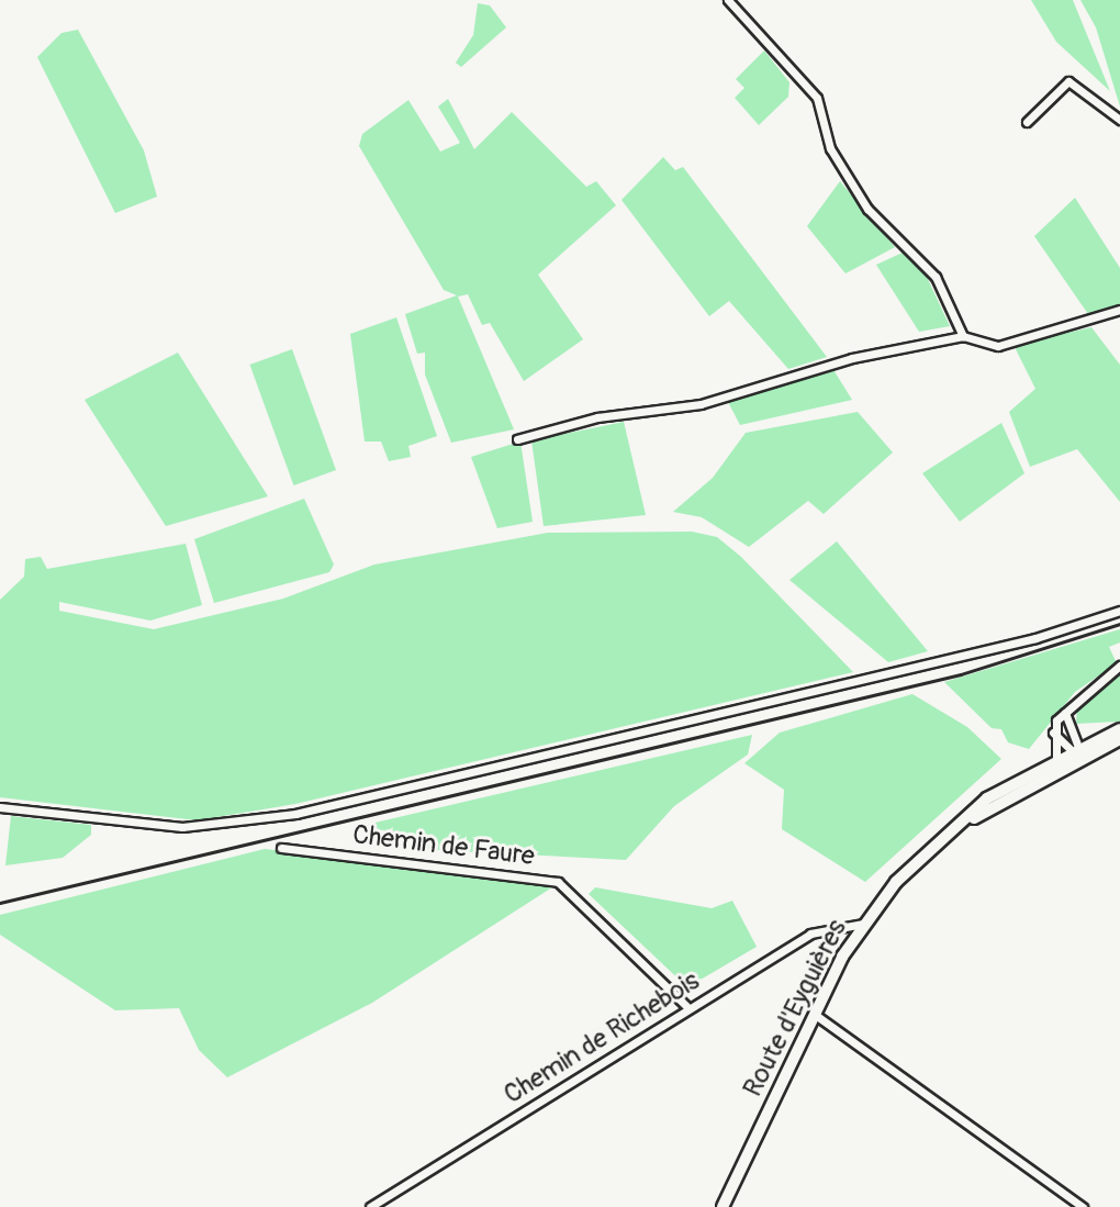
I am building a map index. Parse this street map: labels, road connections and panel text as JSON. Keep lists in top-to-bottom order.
{
  "streets": {
    "main road": ["Route d'Eyguières"],
    "street": ["Chemin de Faure", "Chemin de Richebois"]
  },
  "crossings": [
    ["Chemin de Faure", "Chemin de Richebois"],
    ["Route d'Eyguières", "Chemin de Richebois"]
  ]
}
